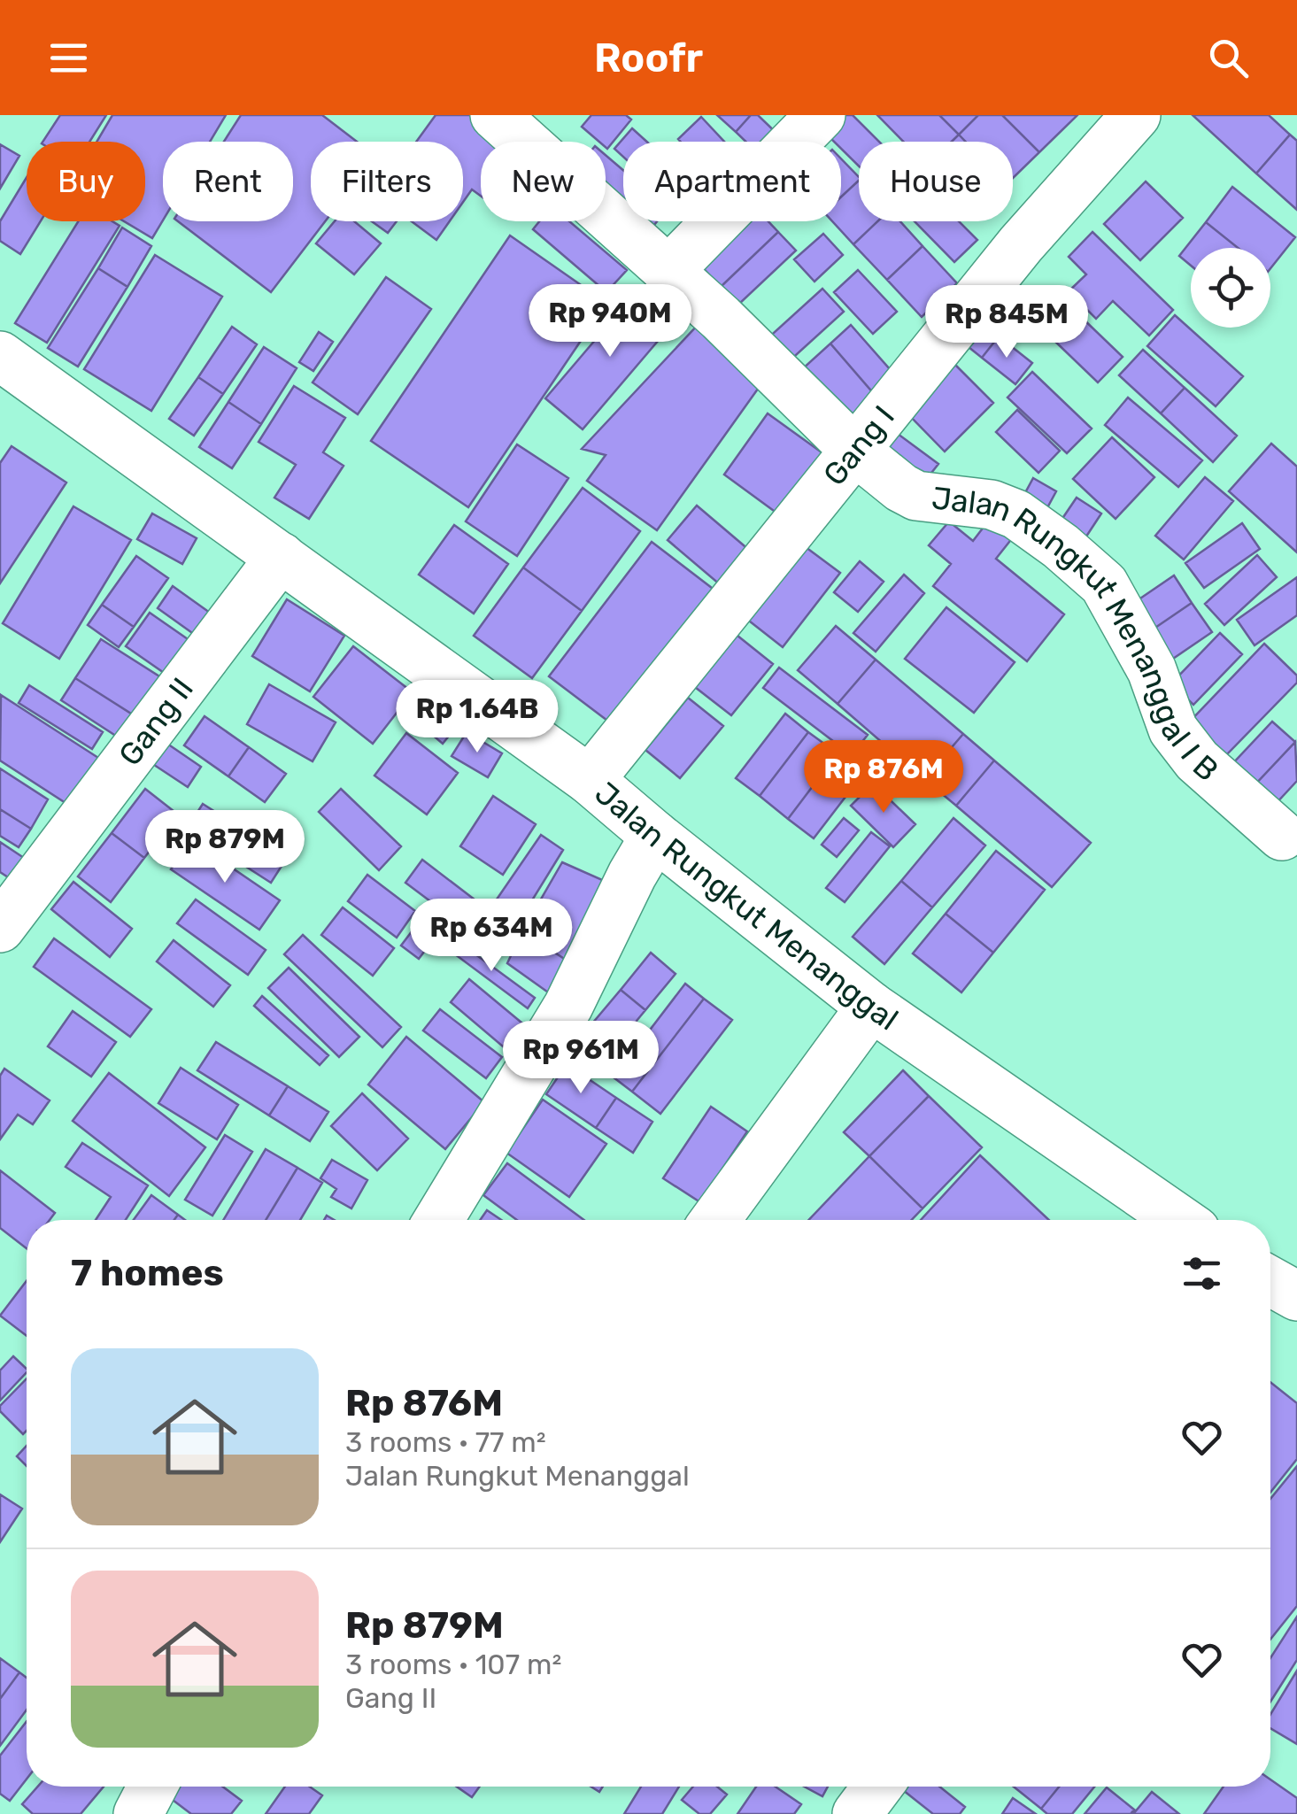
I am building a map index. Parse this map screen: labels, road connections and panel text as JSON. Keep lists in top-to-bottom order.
{
  "streets": {
    "street": [
      "Gang I",
      "Jalan Rungkut Menanggal I B",
      "Gang II",
      "Jalan Rungkut Menanggal"
    ]
  },
  "crossings": [
    ["Gang I", "Jalan Rungkut Menanggal I B"],
    ["Gang I", "Jalan Rungkut Menanggal"],
    ["Gang II", "Jalan Rungkut Menanggal"]
  ],
  "page": {
    "header": "Roofr",
    "chip": [
      "Buy",
      "Rent",
      "Filters",
      "New",
      "Apartment",
      "House"
    ],
    "price": [
      "Rp 940M",
      "Rp 845M",
      "Rp 1.64B",
      "Rp 876M",
      "Rp 879M",
      "Rp 634M",
      "Rp 961M"
    ],
    "heading": "7 homes",
    "list": [
      {
        "name": "Rp 876M",
        "note": "3 rooms · 77 m² · Jalan Rungkut Menanggal"
      },
      {
        "name": "Rp 879M",
        "note": "3 rooms · 107 m² · Gang II"
      }
    ]
  }
}
